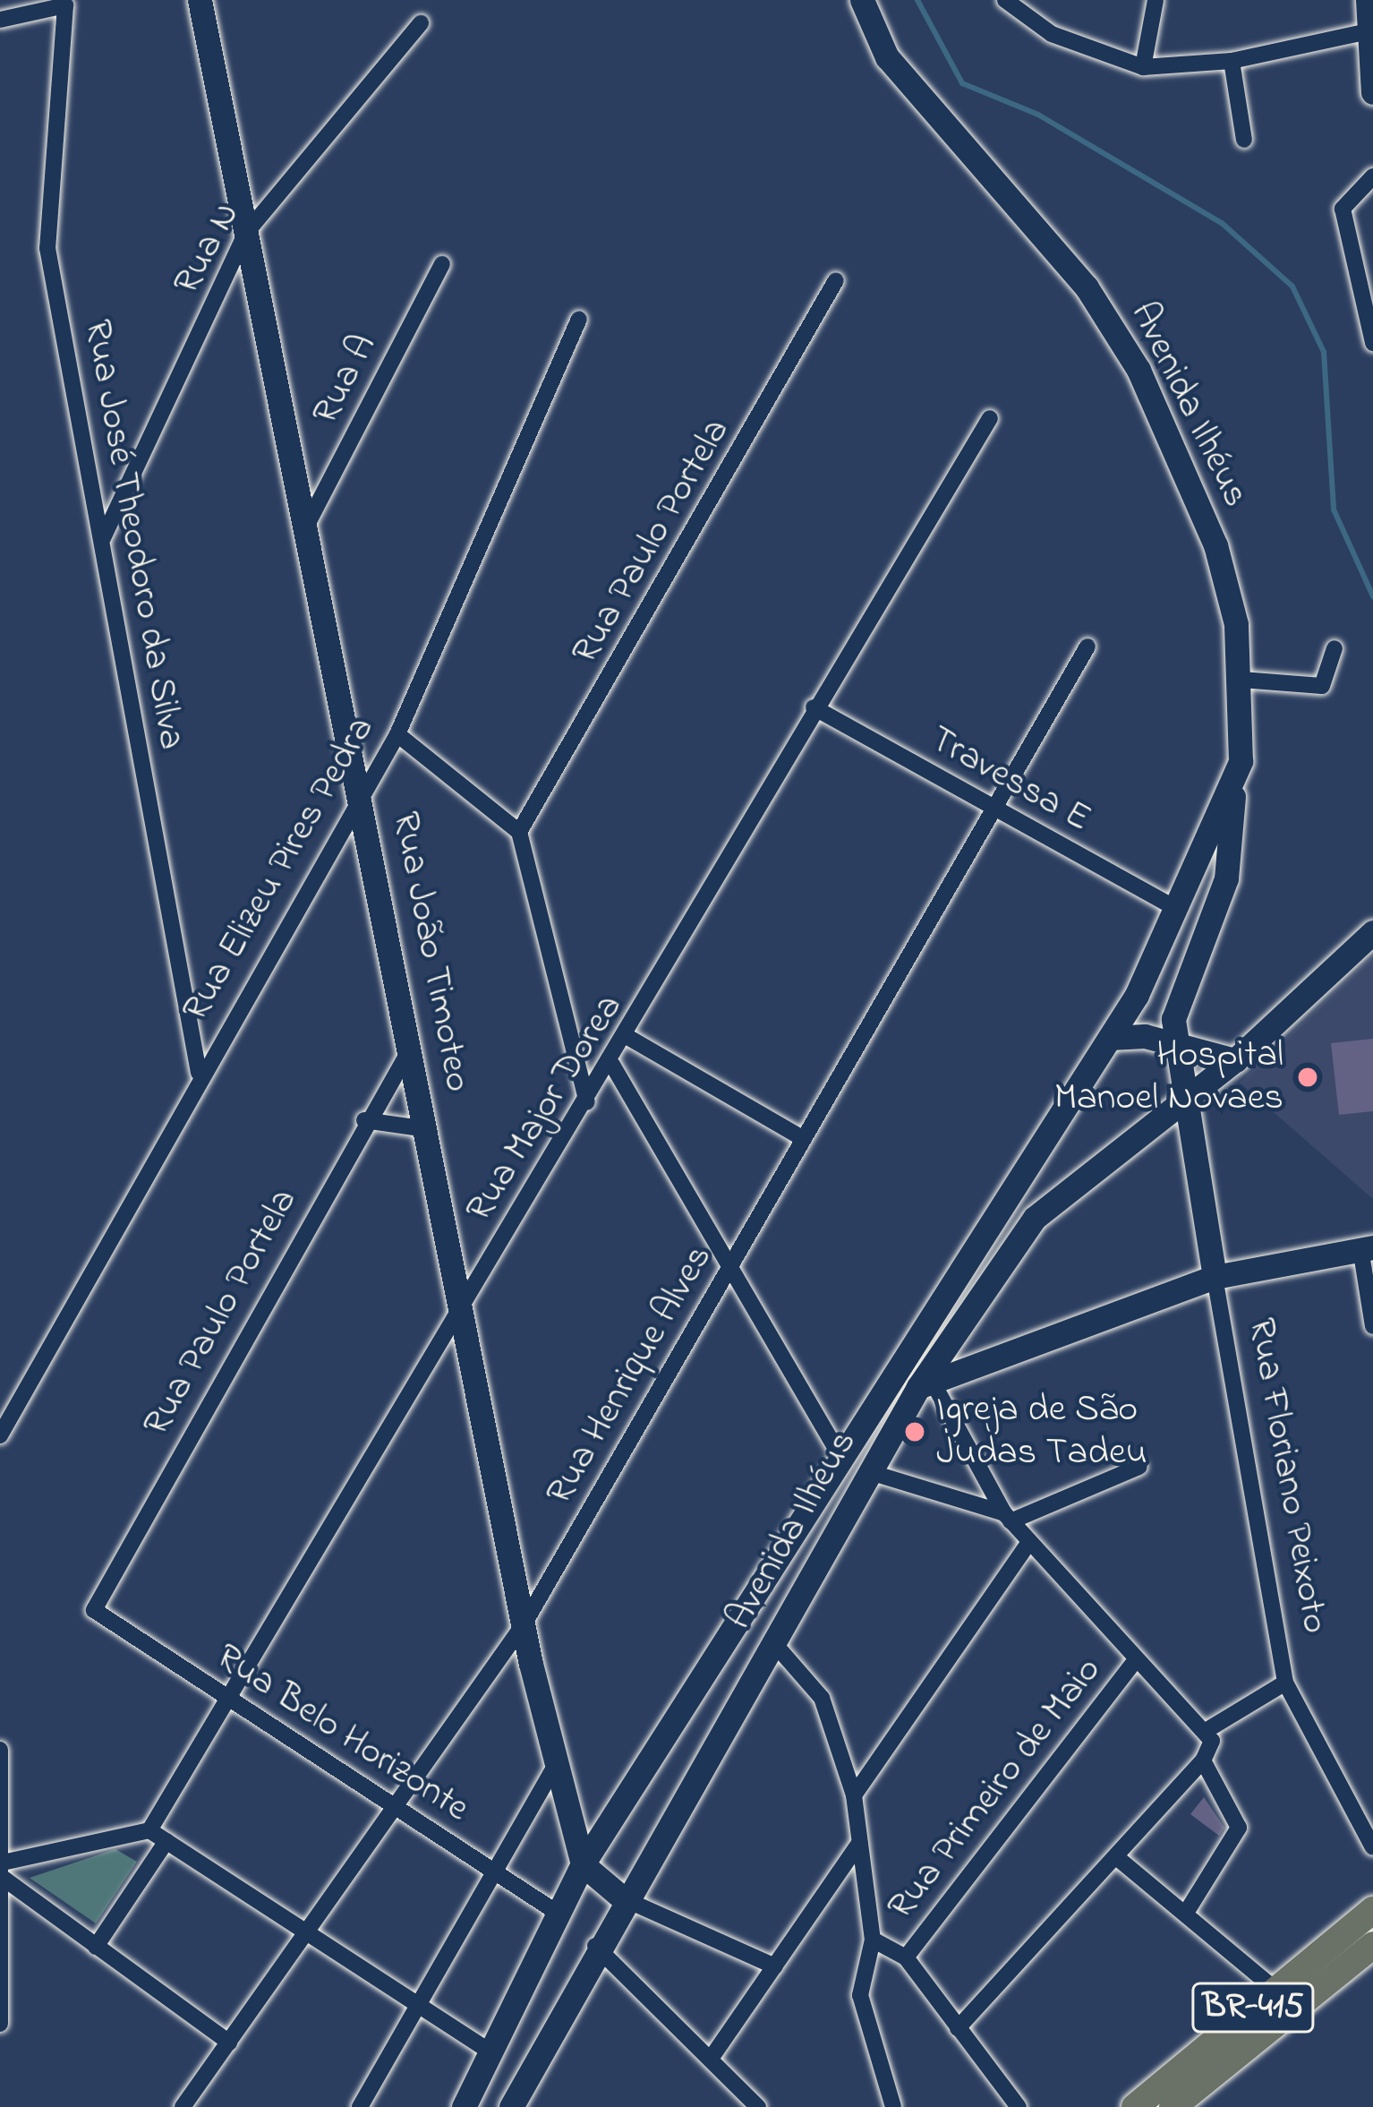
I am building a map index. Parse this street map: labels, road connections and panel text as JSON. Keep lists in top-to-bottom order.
{
  "streets": {
    "main road": [
      "Avenida Ilhéus",
      "Rua João Timoteo",
      "Rua Floriano Peixoto",
      "BR-415"
    ],
    "street": [
      "Rua N",
      "Rua A",
      "Rua José Theodoro da Silva",
      "Rua Paulo Portela",
      "Travessa E",
      "Rua Elizeu Pires Pedra",
      "Rua Major Dorea",
      "Rua Henrique Alves",
      "Rua Belo Horizonte",
      "Rua Primeiro de Maio"
    ]
  },
  "crossings": [
    ["Rua N", "Rua José Theodoro da Silva"],
    ["Rua N", "Rua João Timoteo"],
    ["Rua A", "Rua João Timoteo"],
    ["Avenida Ilhéus", "Travessa E"],
    ["Avenida Ilhéus", "Rua João Timoteo"],
    ["Avenida Ilhéus", "Rua Floriano Peixoto"],
    ["Avenida Ilhéus", "Rua Belo Horizonte"],
    ["Avenida Ilhéus", "Rua Primeiro de Maio"],
    ["Rua José Theodoro da Silva", "Rua Elizeu Pires Pedra"],
    ["Rua Paulo Portela", "Rua João Timoteo"],
    ["Rua Paulo Portela", "Rua Belo Horizonte"],
    ["Travessa E", "Rua Major Dorea"],
    ["Travessa E", "Rua Henrique Alves"],
    ["Rua Elizeu Pires Pedra", "Rua João Timoteo"],
    ["Rua João Timoteo", "Rua Major Dorea"],
    ["Rua João Timoteo", "Rua Henrique Alves"],
    ["Rua Major Dorea", "Rua Belo Horizonte"],
    ["Rua Henrique Alves", "Rua Belo Horizonte"]
  ],
  "places": ["Hospital Manoel Novaes", "Igreja de São Judas Tadeu"]
}
